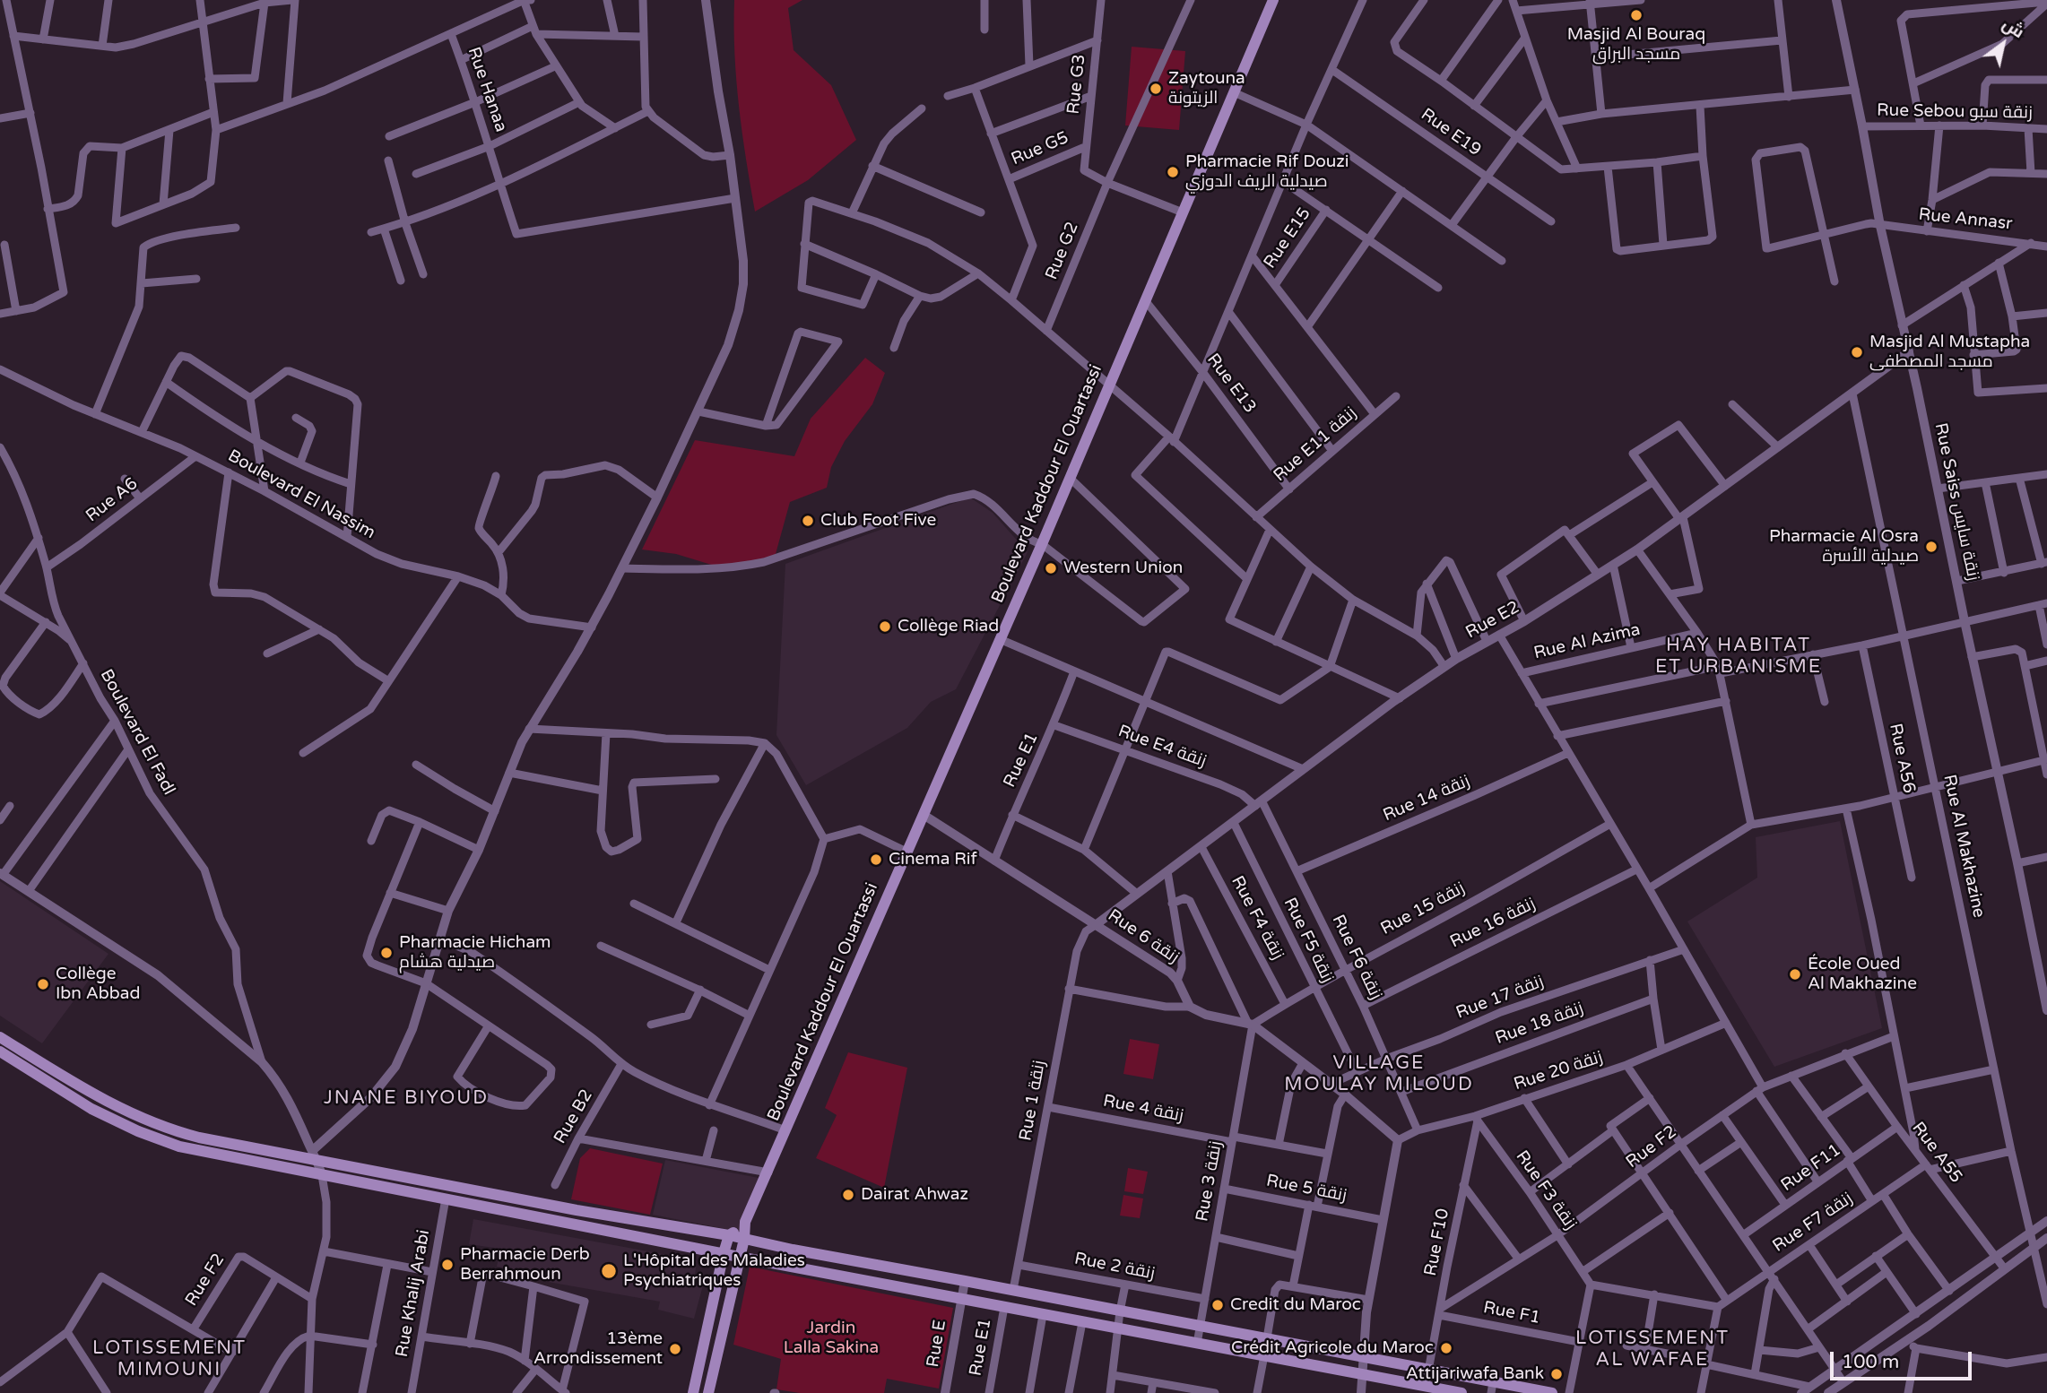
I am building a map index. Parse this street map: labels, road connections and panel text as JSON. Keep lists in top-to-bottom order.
{
  "streets": {
    "main road": ["Boulevard Kaddour El Ouartassi"],
    "street": [
      "Rue G3",
      "Rue Hanaa",
      "Rue Sebou زنقة سبو",
      "Rue E19",
      "Rue G5",
      "Rue Annasr",
      "Rue E15",
      "Rue G2",
      "Rue E13",
      "Rue E11 زنقة",
      "Boulevard El Nassim",
      "Rue A6",
      "Rue Saiss زنقة سايس",
      "Rue E2",
      "Rue Al Azima",
      "Boulevard El Fadl",
      "Rue E4 زنقة",
      "Rue A56",
      "Rue E1",
      "Rue 14 زنقة",
      "Rue Al Makhazine",
      "Rue 15 زنقة",
      "Rue F4 زنقة",
      "Rue 16 زنقة",
      "Rue 6 زنقة",
      "Rue F5 زنقة",
      "Rue F6 زنقة",
      "Rue 17 زنقة",
      "Rue 18 زنقة",
      "Rue 20 زنقة",
      "Rue 1 زنقة",
      "Rue 4 زنقة",
      "Rue B2",
      "Rue F2",
      "Rue A55",
      "Rue F11",
      "Rue 3 زنقة",
      "Rue 5 زنقة",
      "Rue F3 زنقة",
      "Rue F7 زنقة",
      "Rue F10",
      "Rue 2 زنقة",
      "Rue Khalij Arabi",
      "Rue F1",
      "Rue E"
    ]
  },
  "crossings": [
    ["Rue G3", "Rue G5"],
    ["Rue G3", "Rue G2"],
    ["Rue Sebou زنقة سبو", "Rue Saiss زنقة سايس"],
    ["Rue Annasr", "Rue Saiss زنقة سايس"],
    ["Rue E13", "Rue E11 زنقة"],
    ["Rue E13", "Boulevard Kaddour El Ouartassi"],
    ["Boulevard Kaddour El Ouartassi", "Rue 6 زنقة"],
    ["Boulevard El Nassim", "Rue A6"],
    ["Rue A6", "Boulevard El Fadl"],
    ["Rue Saiss زنقة سايس", "Rue E2"],
    ["Rue E2", "Rue E4 زنقة"],
    ["Rue E2", "Rue Al Makhazine"],
    ["Rue E2", "Rue F4 زنقة"],
    ["Rue E2", "Rue 6 زنقة"],
    ["Rue E2", "Rue F5 زنقة"],
    ["Rue E2", "Rue F6 زنقة"],
    ["Rue E2", "Rue 1 زنقة"],
    ["Rue E4 زنقة", "Rue E1"],
    ["Rue E4 زنقة", "Rue F6 زنقة"],
    ["Rue E1", "Rue 6 زنقة"],
    ["Rue 14 زنقة", "Rue F6 زنقة"],
    ["Rue 15 زنقة", "Rue F4 زنقة"],
    ["Rue 15 زنقة", "Rue F5 زنقة"],
    ["Rue 15 زنقة", "Rue F6 زنقة"],
    ["Rue 15 زنقة", "Rue 3 زنقة"],
    ["Rue 16 زنقة", "Rue F6 زنقة"],
    ["Rue 6 زنقة", "Rue 1 زنقة"],
    ["Rue F5 زنقة", "Rue 17 زنقة"],
    ["Rue F6 زنقة", "Rue 17 زنقة"],
    ["Rue F6 زنقة", "Rue 18 زنقة"],
    ["Rue F6 زنقة", "Rue 20 زنقة"],
    ["Rue 20 زنقة", "Rue F3 زنقة"],
    ["Rue 20 زنقة", "Rue F10"],
    ["Rue 1 زنقة", "Rue 4 زنقة"],
    ["Rue 1 زنقة", "Rue 2 زنقة"],
    ["Rue 4 زنقة", "Rue 3 زنقة"],
    ["Rue F2", "Rue A55"],
    ["Rue F2", "Rue F3 زنقة"],
    ["Rue F2", "Rue F10"],
    ["Rue F2", "Rue F1"],
    ["Rue A55", "Rue F11"],
    ["Rue A55", "Rue F7 زنقة"],
    ["Rue 3 زنقة", "Rue 5 زنقة"],
    ["Rue 3 زنقة", "Rue 2 زنقة"],
    ["Rue F3 زنقة", "Rue F10"],
    ["Rue F10", "Rue F1"]
  ],
  "districts": [
    "HAY HABITAT ET URBANISME",
    "VILLAGE MOULAY MILOUD",
    "JNANE BIYOUD",
    "LOTISSEMENT AL WAFAE",
    "LOTISSEMENT MIMOUNI"
  ],
  "parks": ["Jardin Lalla Sakina"],
  "places": [
    "Masjid Al Bouraq مسجد البراق",
    "Zaytouna الزيتونة",
    "Pharmacie Rif Douzi صيدلية الريف الدوزي",
    "Masjid Al Mustapha مسجد المصطفى",
    "Club Foot Five",
    "Pharmacie Al Osra صيدلية الأسرة",
    "Western Union",
    "Collège Riad",
    "Cinema Rif",
    "Pharmacie Hicham صيدلية هشام",
    "École Oued Al Makhazine",
    "Collège Ibn Abbad",
    "Dairat Ahwaz",
    "Pharmacie Derb Berrahmoun",
    "L'Hôpital des Maladies Psychiatriques",
    "Credit du Maroc",
    "Crédit Agricole du Maroc",
    "13ème Arrondissement",
    "Attijariwafa Bank"
  ],
  "scale_bar": "100 m",
  "north": "top right"
}
